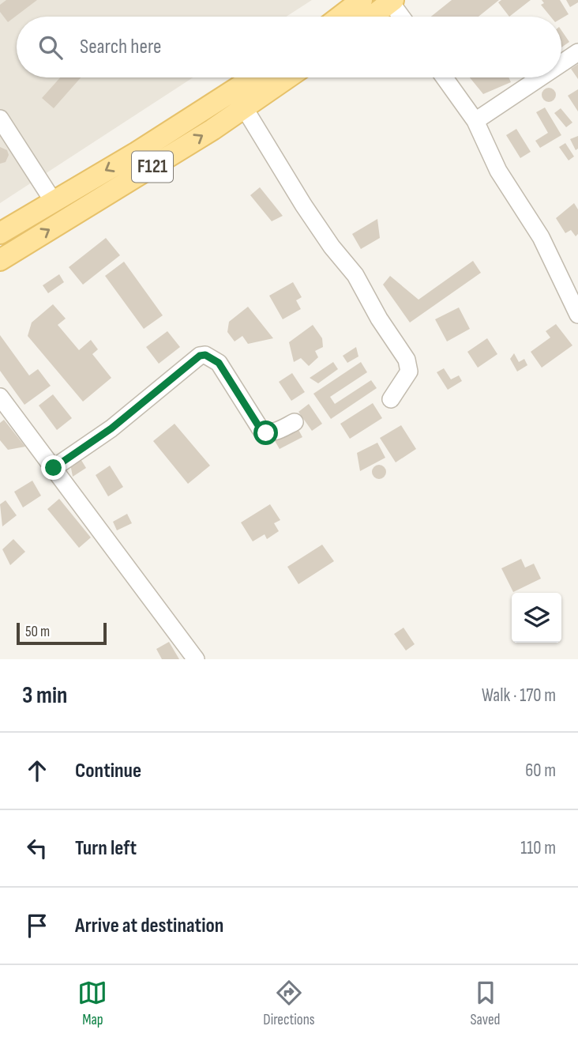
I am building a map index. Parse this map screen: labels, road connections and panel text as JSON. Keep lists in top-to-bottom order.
{
  "streets": {
    "main road": ["F121"]
  },
  "scale_bar": "50 m",
  "page": {
    "search": "Search here",
    "scale": "50 m",
    "heading": ["3 min", "Walk · 170 m"],
    "list": [
      ["Continue", "60 m"],
      ["Turn left", "110 m"],
      "Arrive at destination"
    ],
    "nav": ["Map", "Directions", "Saved"]
  }
}
